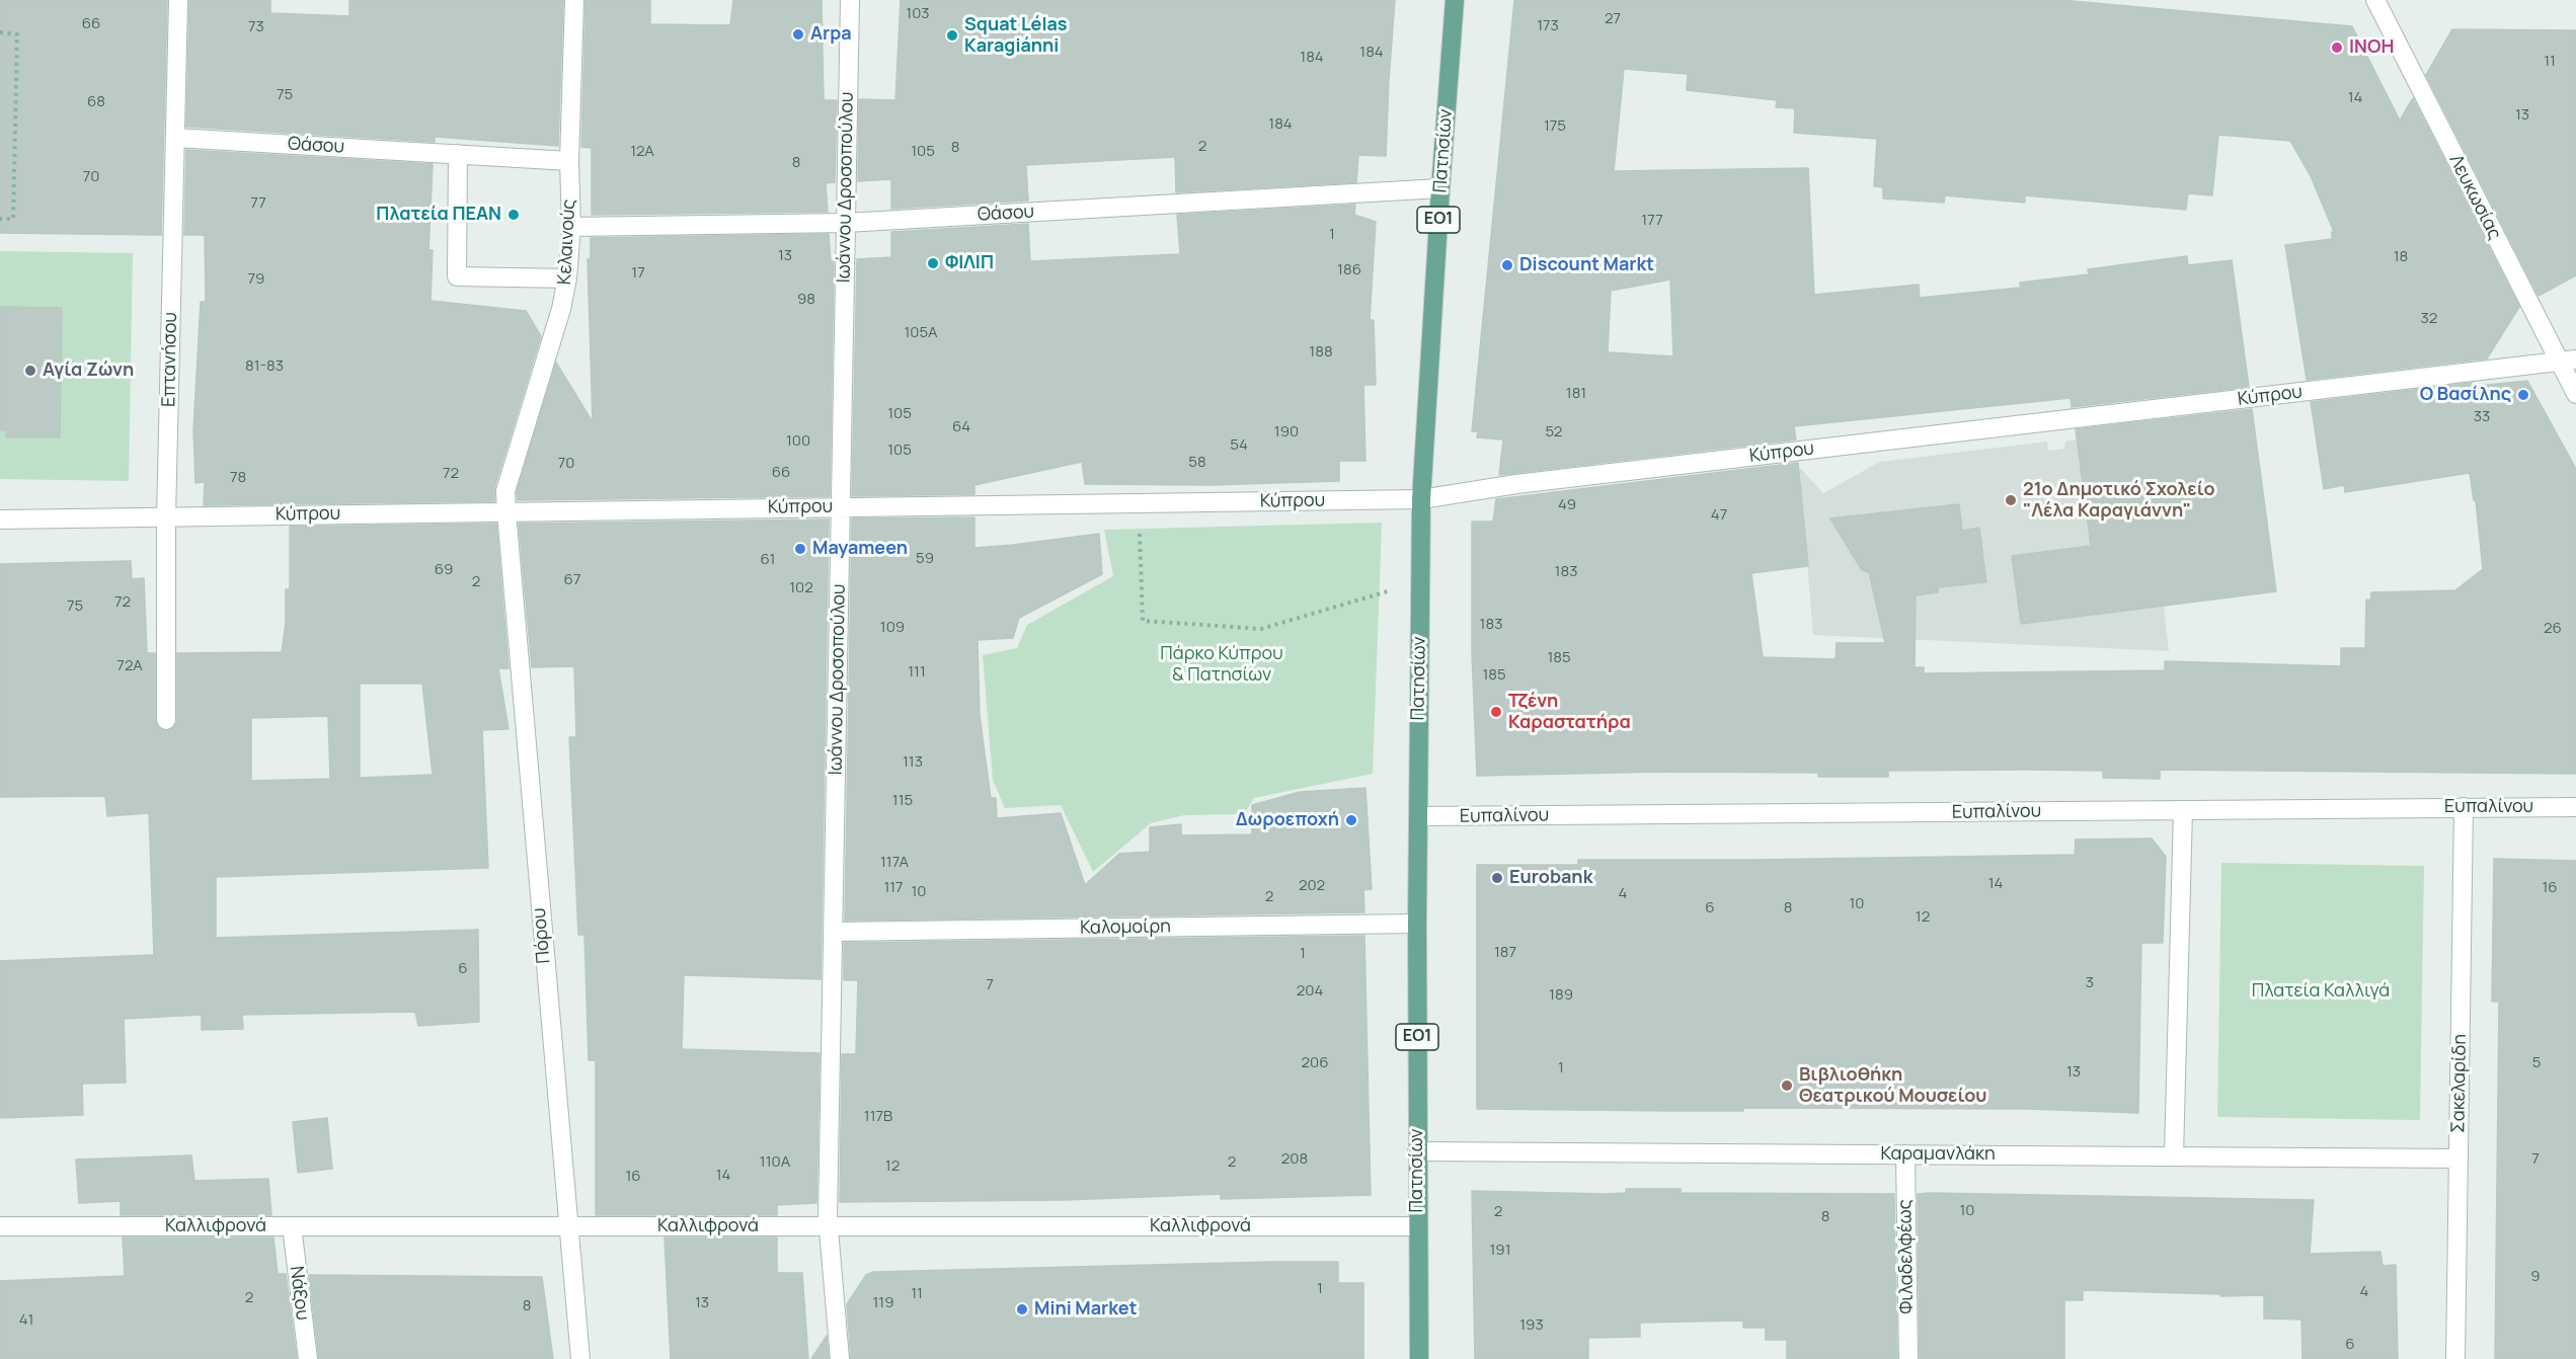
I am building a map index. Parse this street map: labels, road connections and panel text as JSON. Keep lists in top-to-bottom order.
{
  "streets": {
    "main road": ["Πατησίων", "ΕΟ1"],
    "street": [
      "Θάσου",
      "Ιωάννου Δροσοπούλου",
      "Λευκωσίας",
      "Κελαινούς",
      "Επτανήσου",
      "Κύπρου",
      "Ευπαλίνου",
      "Καλομοίρη",
      "Πόρου",
      "Σακελαρίδη",
      "Καραμανλάκη",
      "Καλλιφρονά",
      "Φιλαδελφέως",
      "Νάξου"
    ]
  },
  "crossings": [
    ["Θάσου", "Πατησίων"],
    ["Θάσου", "Ιωάννου Δροσοπούλου"],
    ["Θάσου", "Κελαινούς"],
    ["Θάσου", "Επτανήσου"],
    ["Πατησίων", "Κύπρου"],
    ["Πατησίων", "Ευπαλίνου"],
    ["Πατησίων", "Καλομοίρη"],
    ["Πατησίων", "Καραμανλάκη"],
    ["Πατησίων", "Καλλιφρονά"],
    ["Ιωάννου Δροσοπούλου", "Κύπρου"],
    ["Ιωάννου Δροσοπούλου", "Καλομοίρη"],
    ["Ιωάννου Δροσοπούλου", "Καλλιφρονά"],
    ["Λευκωσίας", "Κύπρου"],
    ["Κελαινούς", "Κύπρου"],
    ["Κελαινούς", "Πόρου"],
    ["Επτανήσου", "Κύπρου"],
    ["Κύπρου", "Πόρου"],
    ["Ευπαλίνου", "Σακελαρίδη"],
    ["Πόρου", "Καλλιφρονά"],
    ["Σακελαρίδη", "Καραμανλάκη"],
    ["Καραμανλάκη", "Φιλαδελφέως"],
    ["Καλλιφρονά", "Νάξου"]
  ],
  "parks": ["Πάρκο Κύπρου & Πατησίων", "Πλατεία Καλλιγά"],
  "places": [
    "Arpa",
    "Squat Lélas Karagiánni",
    "ΙNOH",
    "Πλατεία ΠΕΑΝ",
    "ΦΙΛΙΠ",
    "Discount Markt",
    "Αγία Ζώνη",
    "Ο Βασίλης",
    "21ο Δημοτικό Σχολείο \"Λέλα Καραγιάννη\"",
    "Mayameen",
    "Τζένη Καραστατήρα",
    "Δωροεποχή",
    "Eurobank",
    "Βιβλιοθήκη Θεατρικού Μουσείου",
    "Mini Market"
  ],
  "house_numbers": [
    "103",
    "27",
    "66",
    "173",
    "73",
    "184",
    "184",
    "11",
    "75",
    "14",
    "68",
    "13",
    "184",
    "175",
    "2",
    "8",
    "12Α",
    "105",
    "8",
    "70",
    "77",
    "177",
    "1",
    "13",
    "18",
    "186",
    "17",
    "79",
    "98",
    "32",
    "105Α",
    "188",
    "81-83",
    "181",
    "105",
    "33",
    "64",
    "190",
    "52",
    "100",
    "54",
    "105",
    "58",
    "70",
    "66",
    "72",
    "78",
    "49",
    "47",
    "59",
    "61",
    "69",
    "183",
    "67",
    "2",
    "102",
    "72",
    "75",
    "183",
    "109",
    "26",
    "185",
    "72Α",
    "111",
    "185",
    "113",
    "115",
    "117Α",
    "14",
    "202",
    "117",
    "16",
    "10",
    "4",
    "2",
    "10",
    "6",
    "8",
    "12",
    "187",
    "1",
    "6",
    "3",
    "7",
    "204",
    "189",
    "206",
    "5",
    "1",
    "13",
    "117B",
    "208",
    "7",
    "110Α",
    "2",
    "12",
    "14",
    "16",
    "10",
    "2",
    "8",
    "191",
    "9",
    "1",
    "4",
    "11",
    "2",
    "13",
    "119",
    "8",
    "41",
    "193",
    "6"
  ]
}
